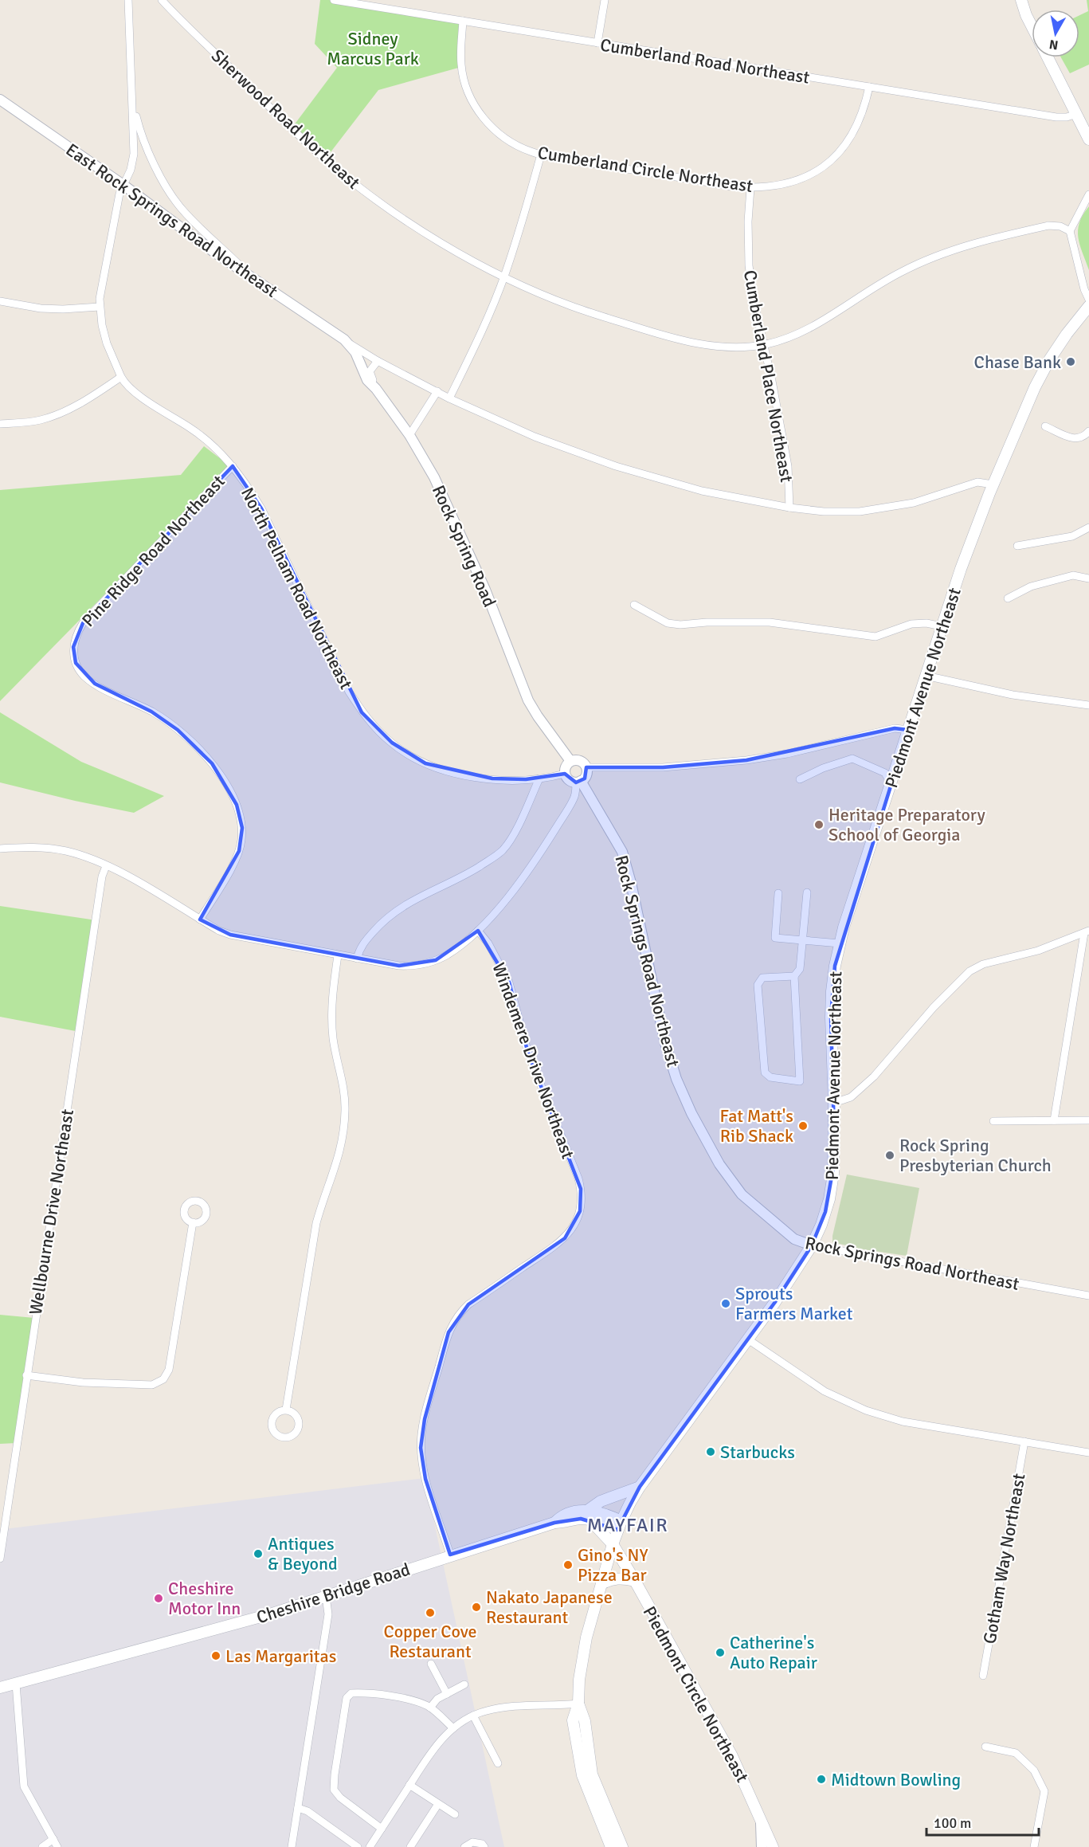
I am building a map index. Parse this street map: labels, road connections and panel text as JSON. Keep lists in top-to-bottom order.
{
  "streets": {
    "main road": ["Piedmont Avenue Northeast", "Cheshire Bridge Road", "Piedmont Circle Northeast"],
    "street": [
      "Cumberland Road Northeast",
      "Sherwood Road Northeast",
      "Cumberland Circle Northeast",
      "East Rock Springs Road Northeast",
      "Cumberland Place Northeast",
      "Rock Spring Road",
      "Pine Ridge Road Northeast",
      "North Pelham Road Northeast",
      "Rock Springs Road Northeast",
      "Windemere Drive Northeast",
      "Wellbourne Drive Northeast",
      "Gotham Way Northeast"
    ]
  },
  "crossings": [
    ["Cumberland Road Northeast", "Cumberland Circle Northeast"],
    ["Sherwood Road Northeast", "Cumberland Place Northeast"],
    ["Cumberland Circle Northeast", "Cumberland Place Northeast"],
    ["East Rock Springs Road Northeast", "Rock Spring Road"],
    ["East Rock Springs Road Northeast", "North Pelham Road Northeast"],
    ["Rock Spring Road", "North Pelham Road Northeast"],
    ["Rock Spring Road", "Rock Springs Road Northeast"],
    ["Pine Ridge Road Northeast", "North Pelham Road Northeast"],
    ["North Pelham Road Northeast", "Rock Springs Road Northeast"],
    ["Piedmont Avenue Northeast", "Rock Springs Road Northeast"],
    ["Piedmont Avenue Northeast", "Piedmont Circle Northeast"],
    ["Windemere Drive Northeast", "Cheshire Bridge Road"],
    ["Cheshire Bridge Road", "Piedmont Circle Northeast"]
  ],
  "districts": ["MAYFAIR"],
  "parks": ["Sidney Marcus Park"],
  "places": [
    "Chase Bank",
    "Heritage Preparatory School of Georgia",
    "Fat Matt's Rib Shack",
    "Rock Spring Presbyterian Church",
    "Sprouts Farmers Market",
    "Starbucks",
    "Antiques & Beyond",
    "Gino's NY Pizza Bar",
    "Cheshire Motor Inn",
    "Nakato Japanese Restaurant",
    "Copper Cove Restaurant",
    "Catherine's Auto Repair",
    "Las Margaritas",
    "Midtown Bowling"
  ],
  "scale_bar": "100 m",
  "north": "bottom"
}
